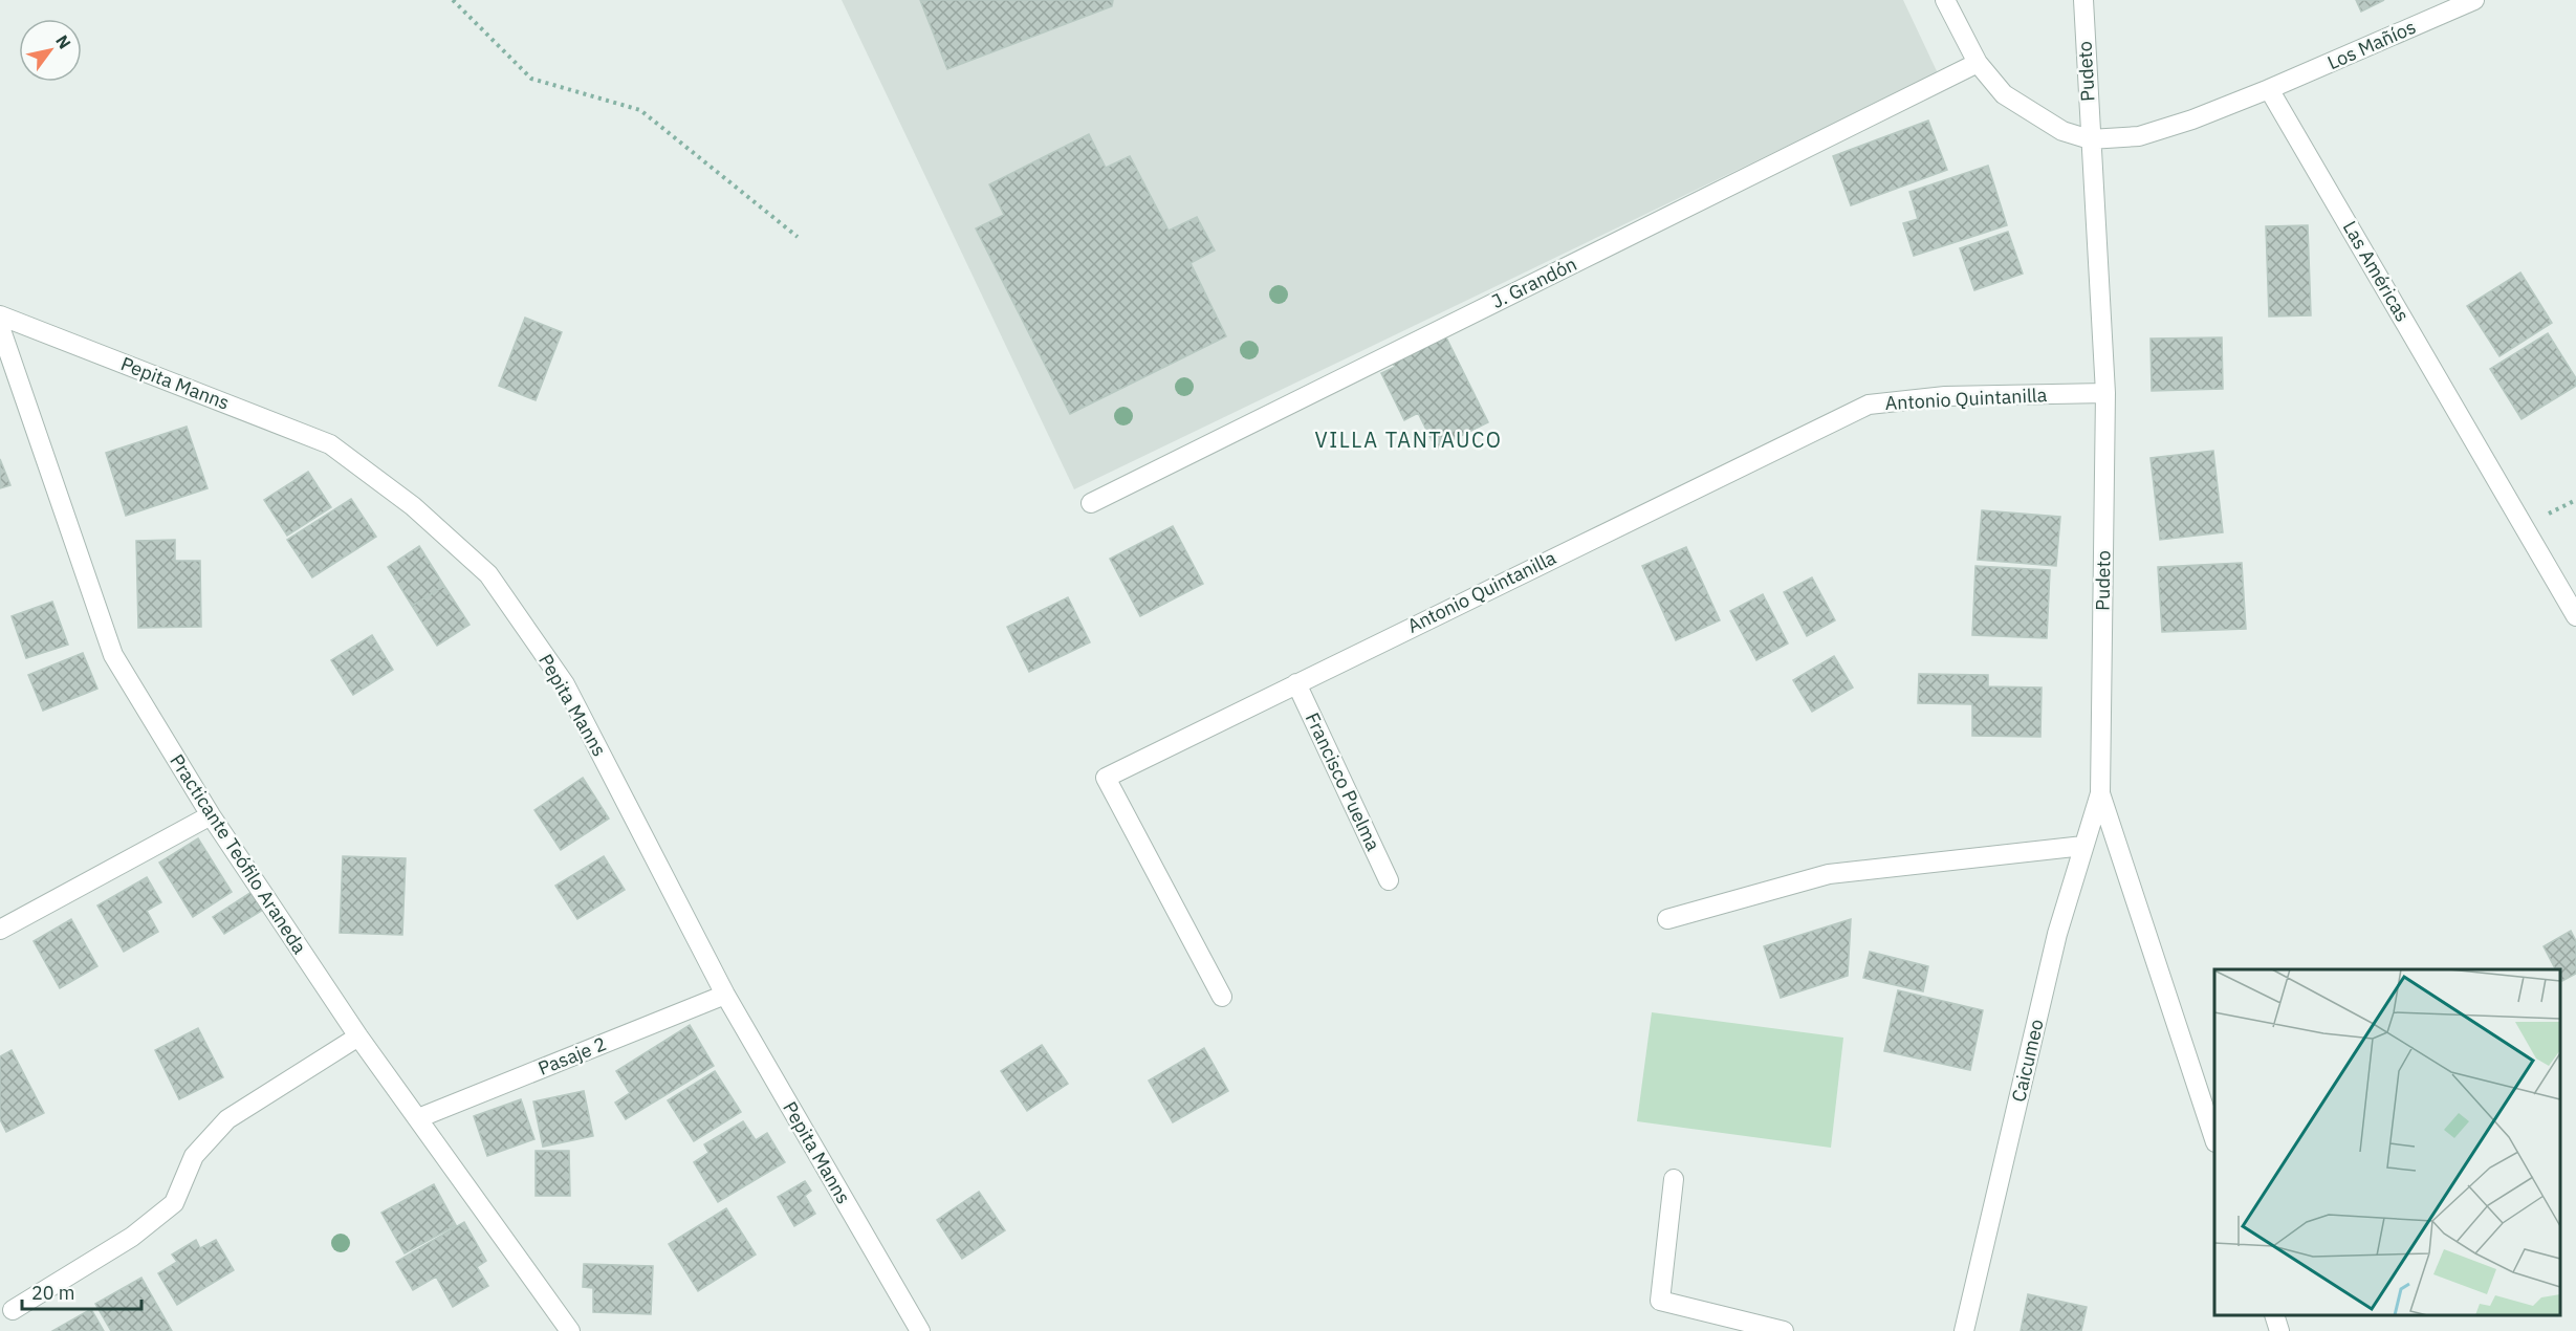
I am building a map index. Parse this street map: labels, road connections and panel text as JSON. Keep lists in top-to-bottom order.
{
  "streets": {
    "street": [
      "Los Mañíos",
      "Pudeto",
      "Las Américas",
      "J. Grandón",
      "Pepita Manns",
      "Antonio Quintanilla",
      "Francisco Puelma",
      "Practicante Teófilo Araneda",
      "Pasaje 2",
      "Caicumeo"
    ]
  },
  "crossings": [
    ["Los Mañíos", "Las Américas"],
    ["Pudeto", "Antonio Quintanilla"],
    ["Pudeto", "Caicumeo"],
    ["Pepita Manns", "Pasaje 2"],
    ["Antonio Quintanilla", "Francisco Puelma"],
    ["Practicante Teófilo Araneda", "Pasaje 2"]
  ],
  "districts": ["VILLA TANTAUCO"],
  "scale_bar": "20 m",
  "north": "top right"
}
